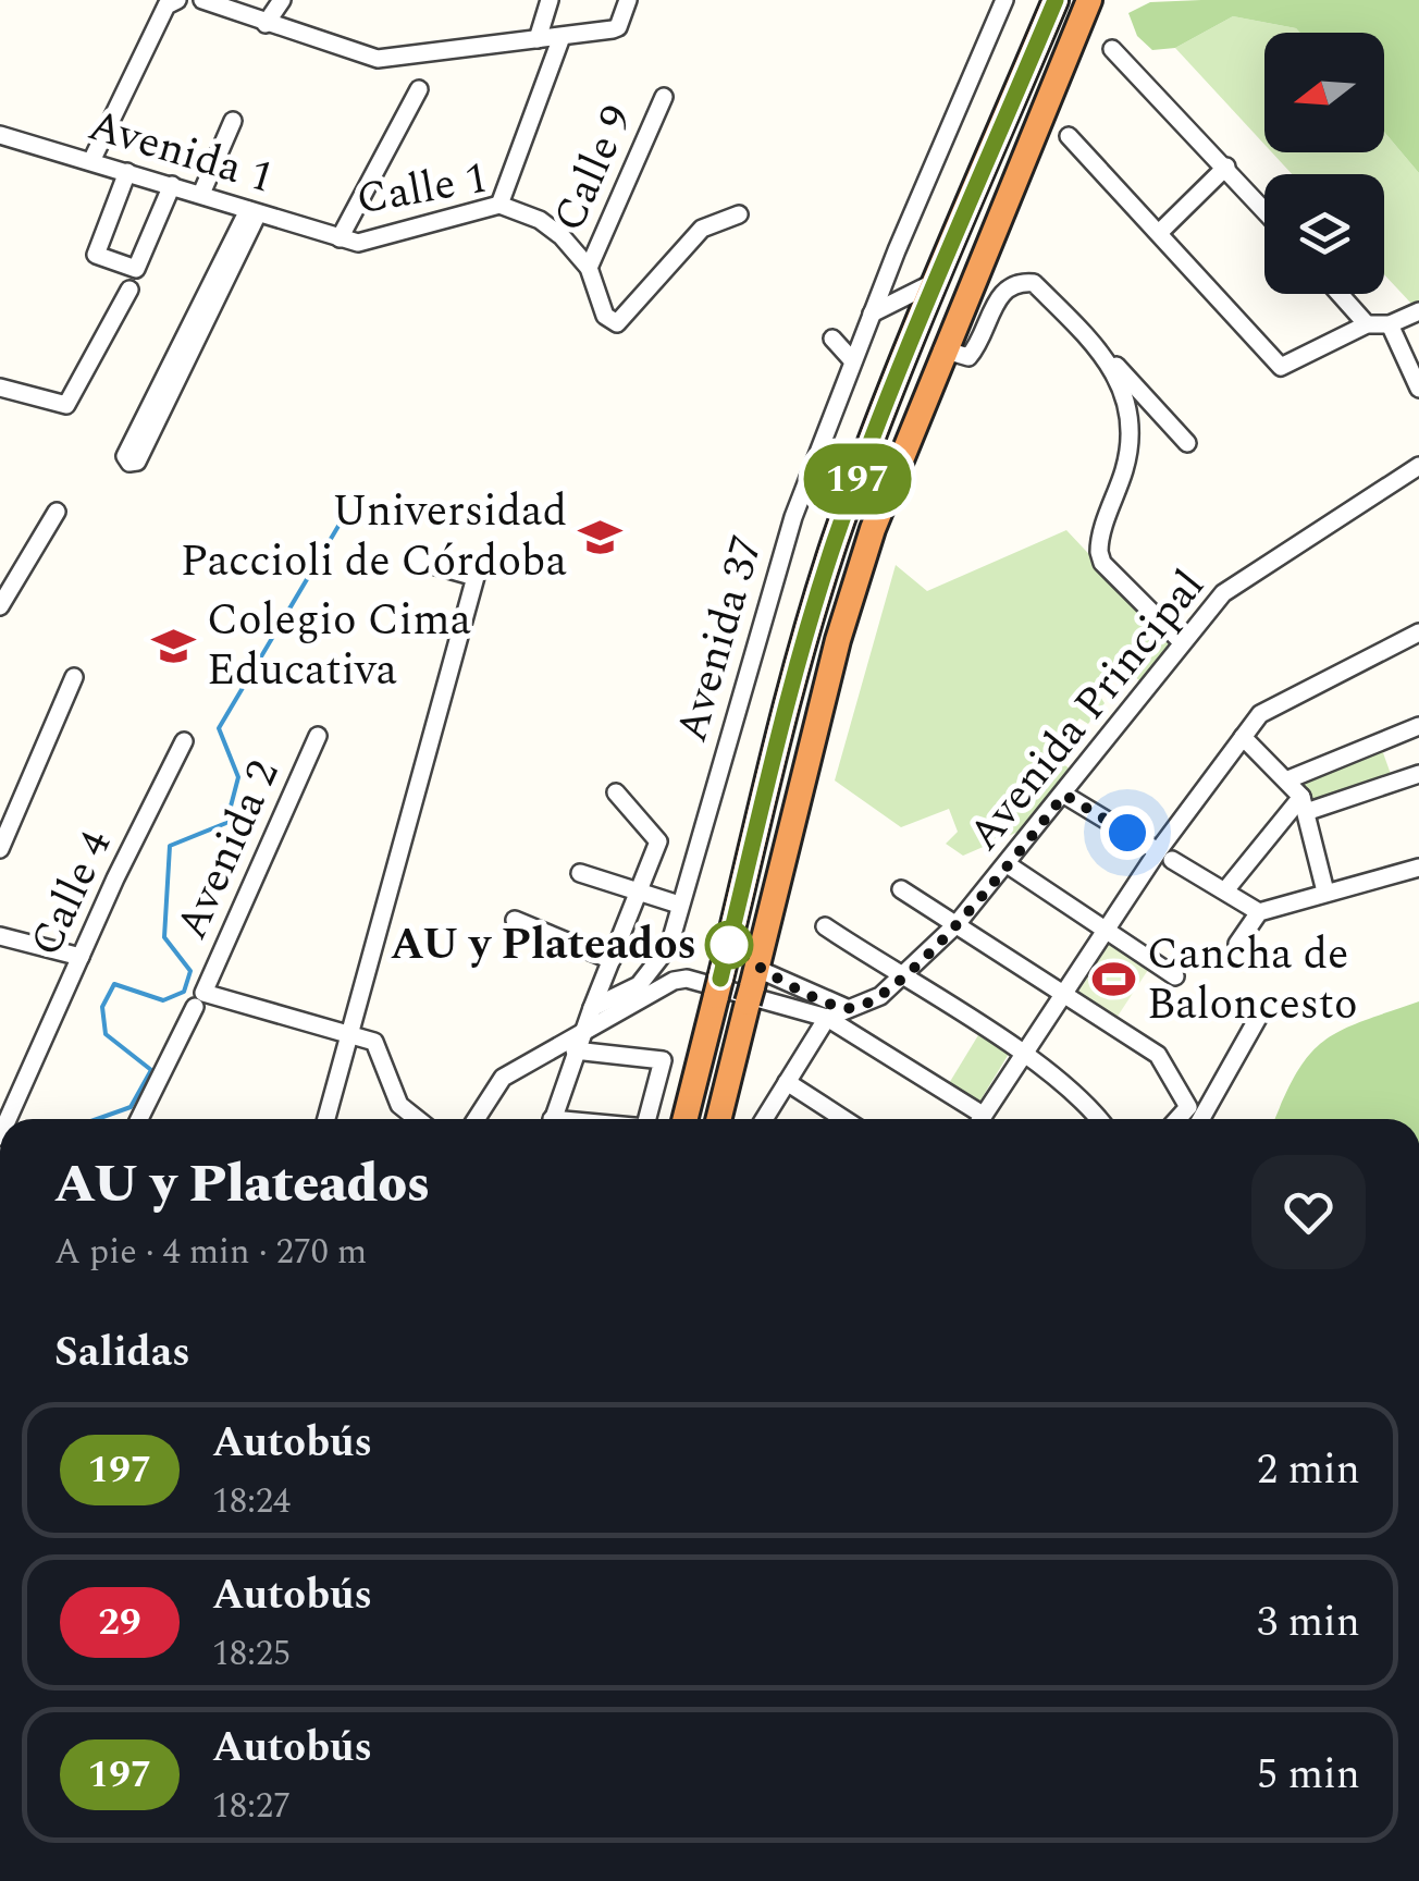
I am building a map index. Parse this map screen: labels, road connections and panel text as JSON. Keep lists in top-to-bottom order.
{
  "streets": {
    "street": [
      "Avenida 1",
      "Calle 9",
      "Calle 1",
      "Avenida 37",
      "Avenida Principal",
      "Avenida 2",
      "Calle 4"
    ]
  },
  "crossings": [
    ["Avenida 1", "Calle 1"],
    ["Calle 9", "Calle 1"]
  ],
  "places": {
    "school or university": ["Universidad Paccioli de Córdoba", "Colegio Cima Educativa"],
    "other": ["AU y Plateados"],
    "sports": ["Cancha de Baloncesto"]
  },
  "lines": ["bus line 197"],
  "north": "left",
  "page": {
    "on_map": "197",
    "heading": [
      ["AU y Plateados", "A pie · 4 min · 270 m"],
      "Salidas"
    ],
    "list": [
      {
        "mark": "197",
        "name": "Autobús",
        "note": "18:24",
        "value": "2 min"
      },
      {
        "mark": "29",
        "name": "Autobús",
        "note": "18:25",
        "value": "3 min"
      },
      {
        "mark": "197",
        "name": "Autobús",
        "note": "18:27",
        "value": "5 min"
      }
    ]
  }
}
